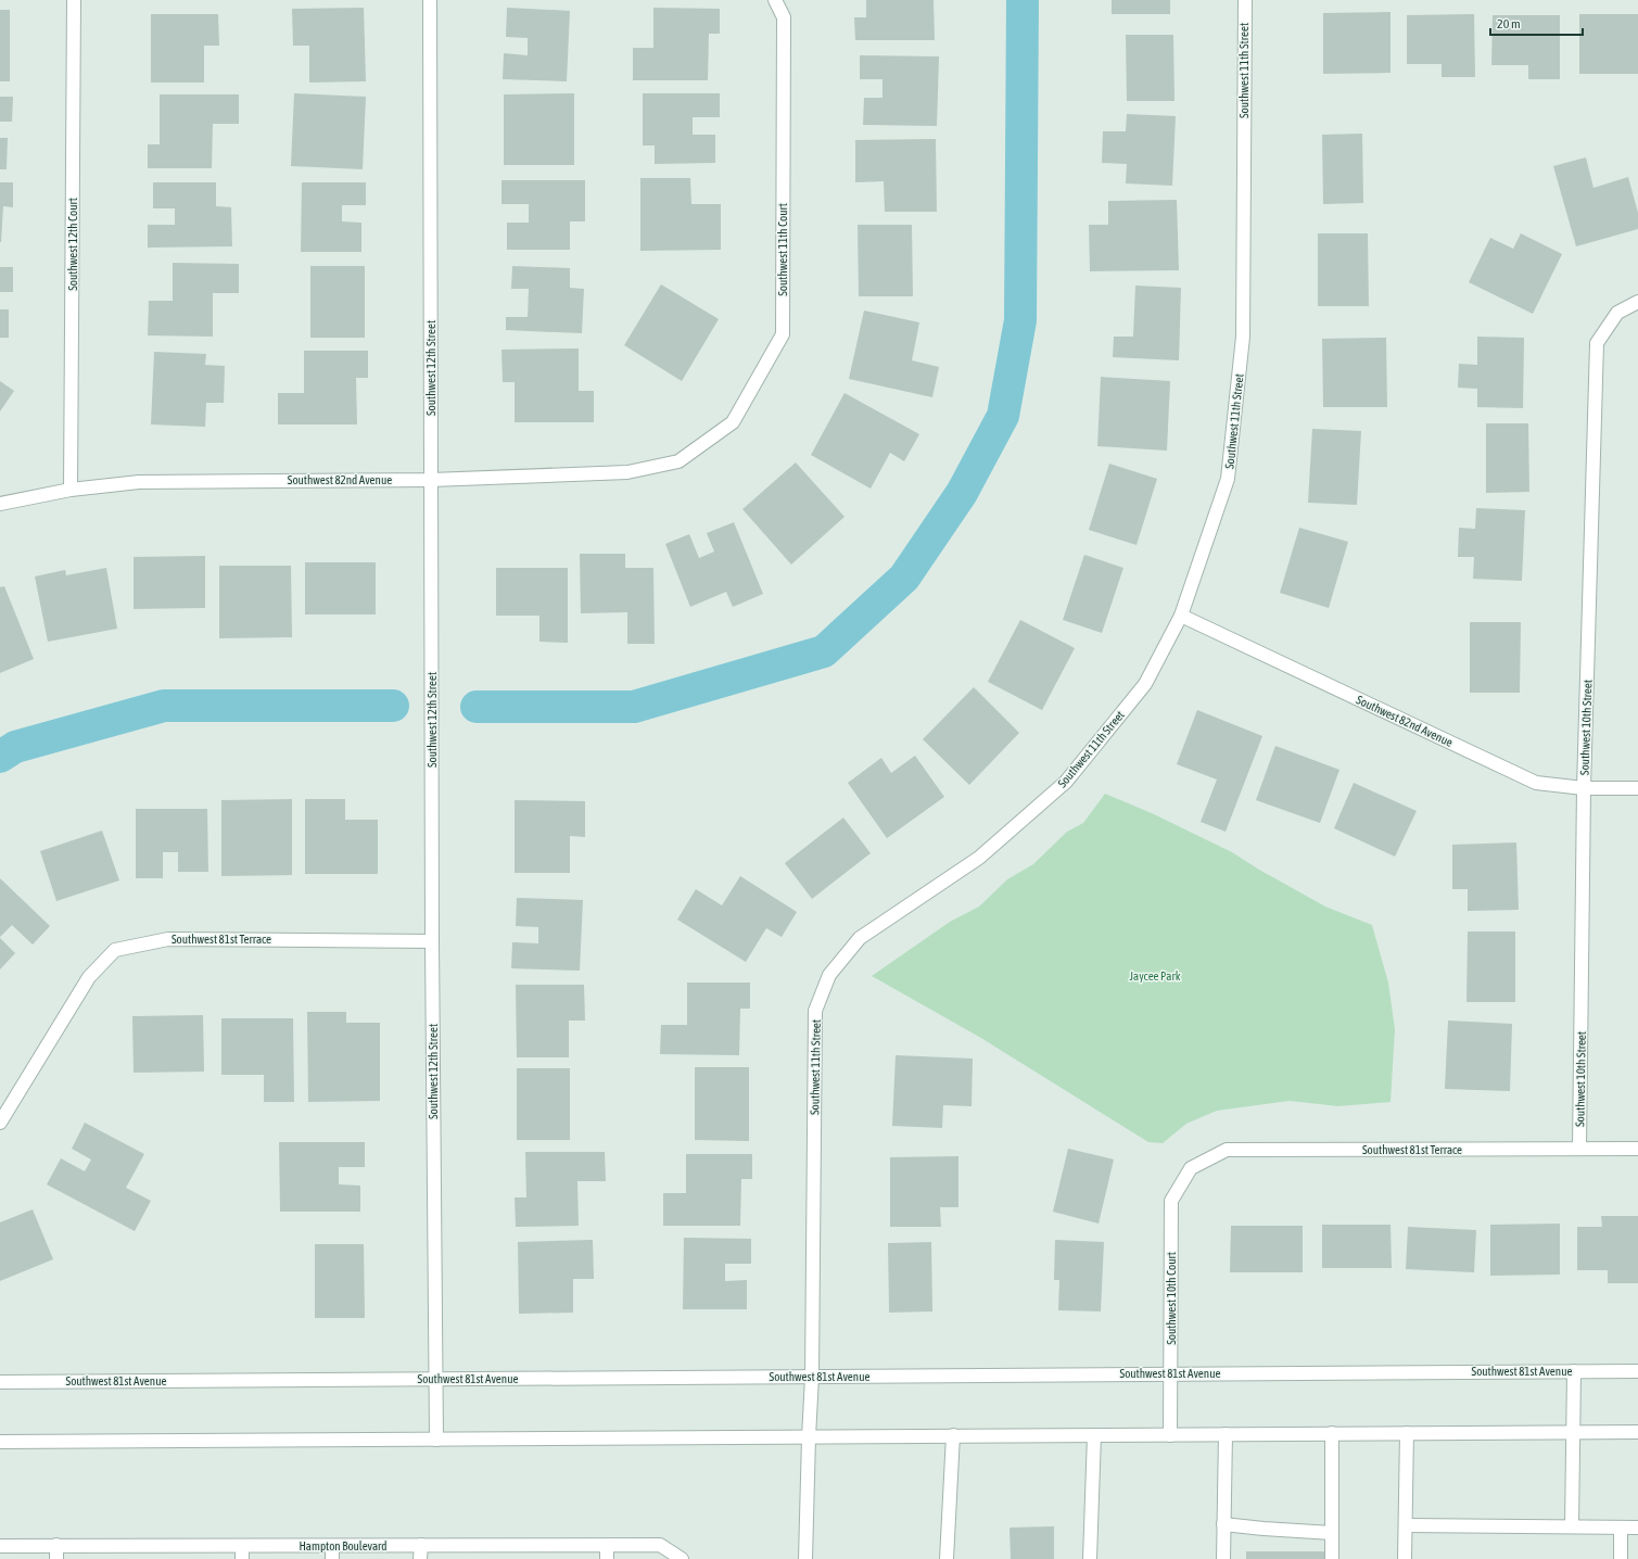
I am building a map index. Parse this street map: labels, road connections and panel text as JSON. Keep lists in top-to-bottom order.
{
  "streets": {
    "street": [
      "Southwest 11th Street",
      "Southwest 12th Court",
      "Southwest 11th Court",
      "Southwest 12th Street",
      "Southwest 82nd Avenue",
      "Southwest 10th Street",
      "Southwest 81st Terrace",
      "Southwest 10th Court",
      "Southwest 81st Avenue",
      "Hampton Boulevard"
    ]
  },
  "crossings": [
    ["Southwest 11th Street", "Southwest 82nd Avenue"],
    ["Southwest 11th Street", "Southwest 81st Avenue"],
    ["Southwest 12th Court", "Southwest 82nd Avenue"],
    ["Southwest 11th Court", "Southwest 82nd Avenue"],
    ["Southwest 12th Street", "Southwest 82nd Avenue"],
    ["Southwest 12th Street", "Southwest 81st Terrace"],
    ["Southwest 12th Street", "Southwest 81st Avenue"],
    ["Southwest 82nd Avenue", "Southwest 10th Street"],
    ["Southwest 10th Street", "Southwest 81st Terrace"],
    ["Southwest 81st Terrace", "Southwest 10th Court"],
    ["Southwest 10th Court", "Southwest 81st Avenue"]
  ],
  "parks": ["Jaycee Park"],
  "scale_bar": "20 m"
}
